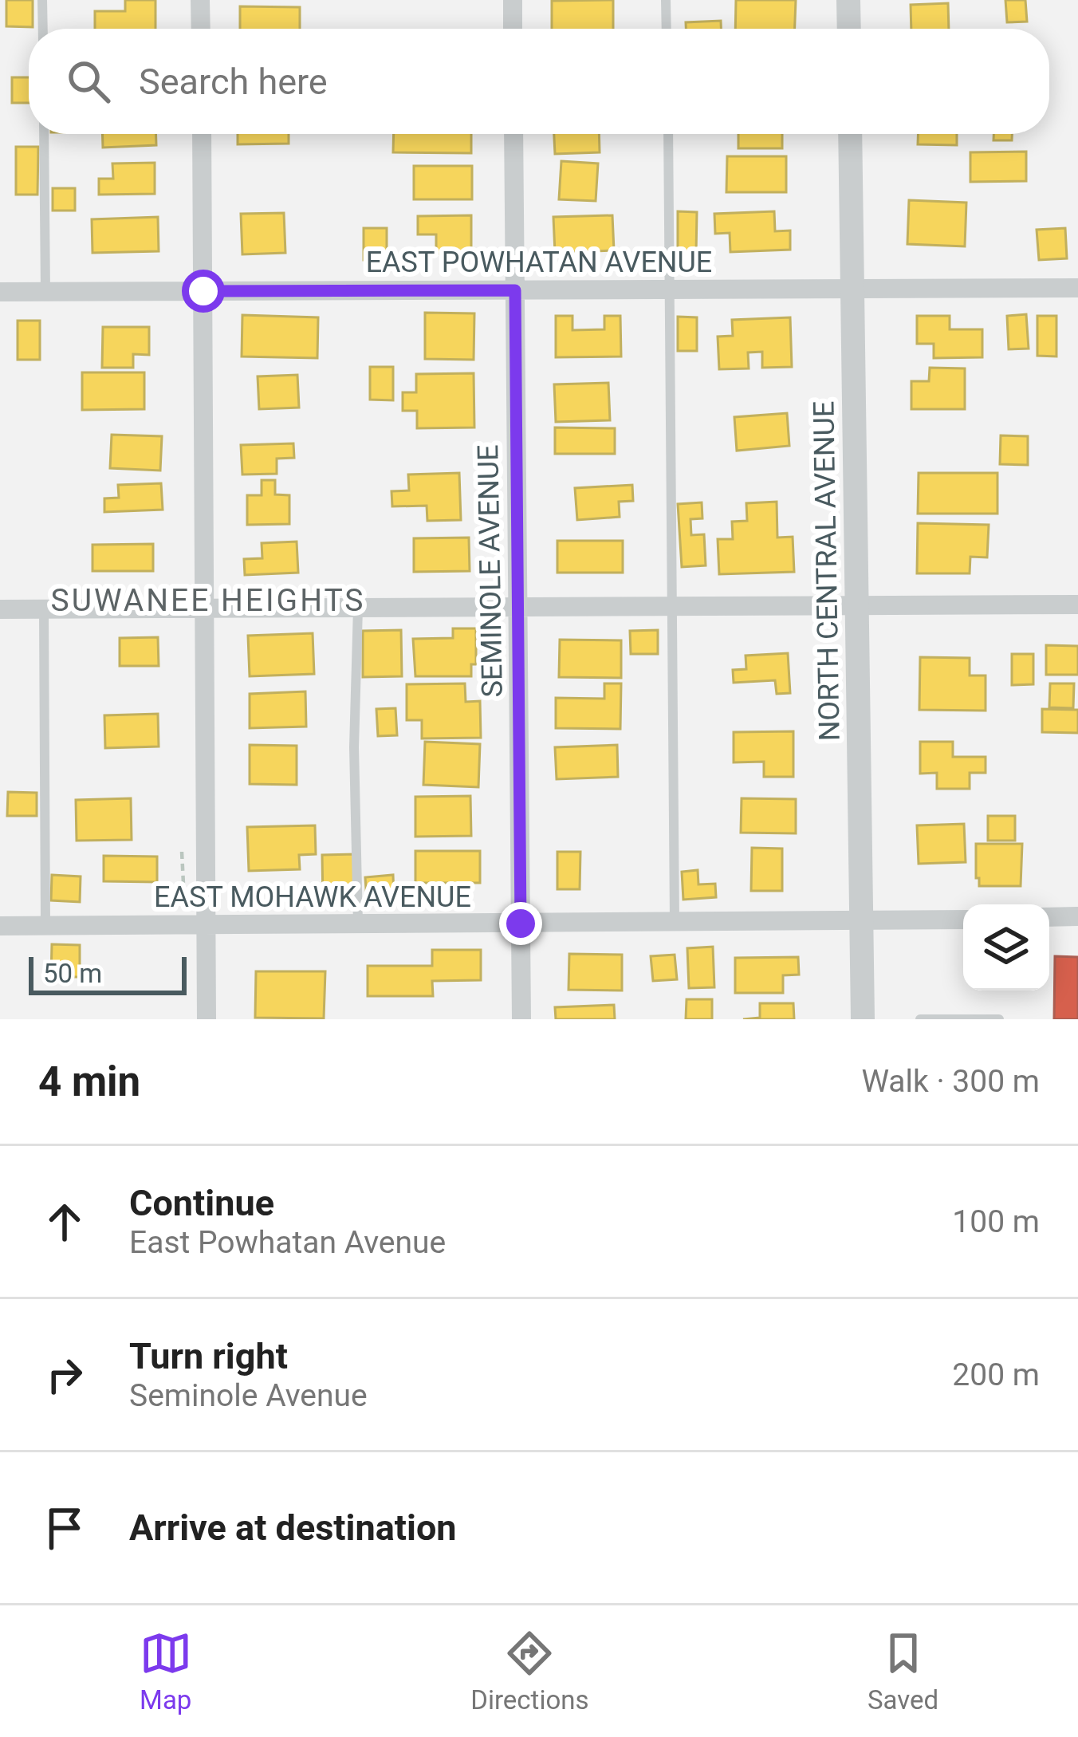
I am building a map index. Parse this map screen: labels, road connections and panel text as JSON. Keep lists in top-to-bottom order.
{
  "streets": {
    "street": [
      "EAST POWHATAN AVENUE",
      "SEMINOLE AVENUE",
      "NORTH CENTRAL AVENUE",
      "EAST MOHAWK AVENUE"
    ]
  },
  "crossings": [
    ["EAST POWHATAN AVENUE", "SEMINOLE AVENUE"],
    ["EAST POWHATAN AVENUE", "NORTH CENTRAL AVENUE"],
    ["SEMINOLE AVENUE", "EAST MOHAWK AVENUE"],
    ["NORTH CENTRAL AVENUE", "EAST MOHAWK AVENUE"]
  ],
  "districts": ["SUWANEE HEIGHTS"],
  "scale_bar": "50 m",
  "page": {
    "search": "Search here",
    "scale": "50 m",
    "heading": ["4 min", "Walk · 300 m"],
    "list": [
      ["Continue", "East Powhatan Avenue", "100 m"],
      ["Turn right", "Seminole Avenue", "200 m"],
      "Arrive at destination"
    ],
    "nav": ["Map", "Directions", "Saved"]
  }
}
